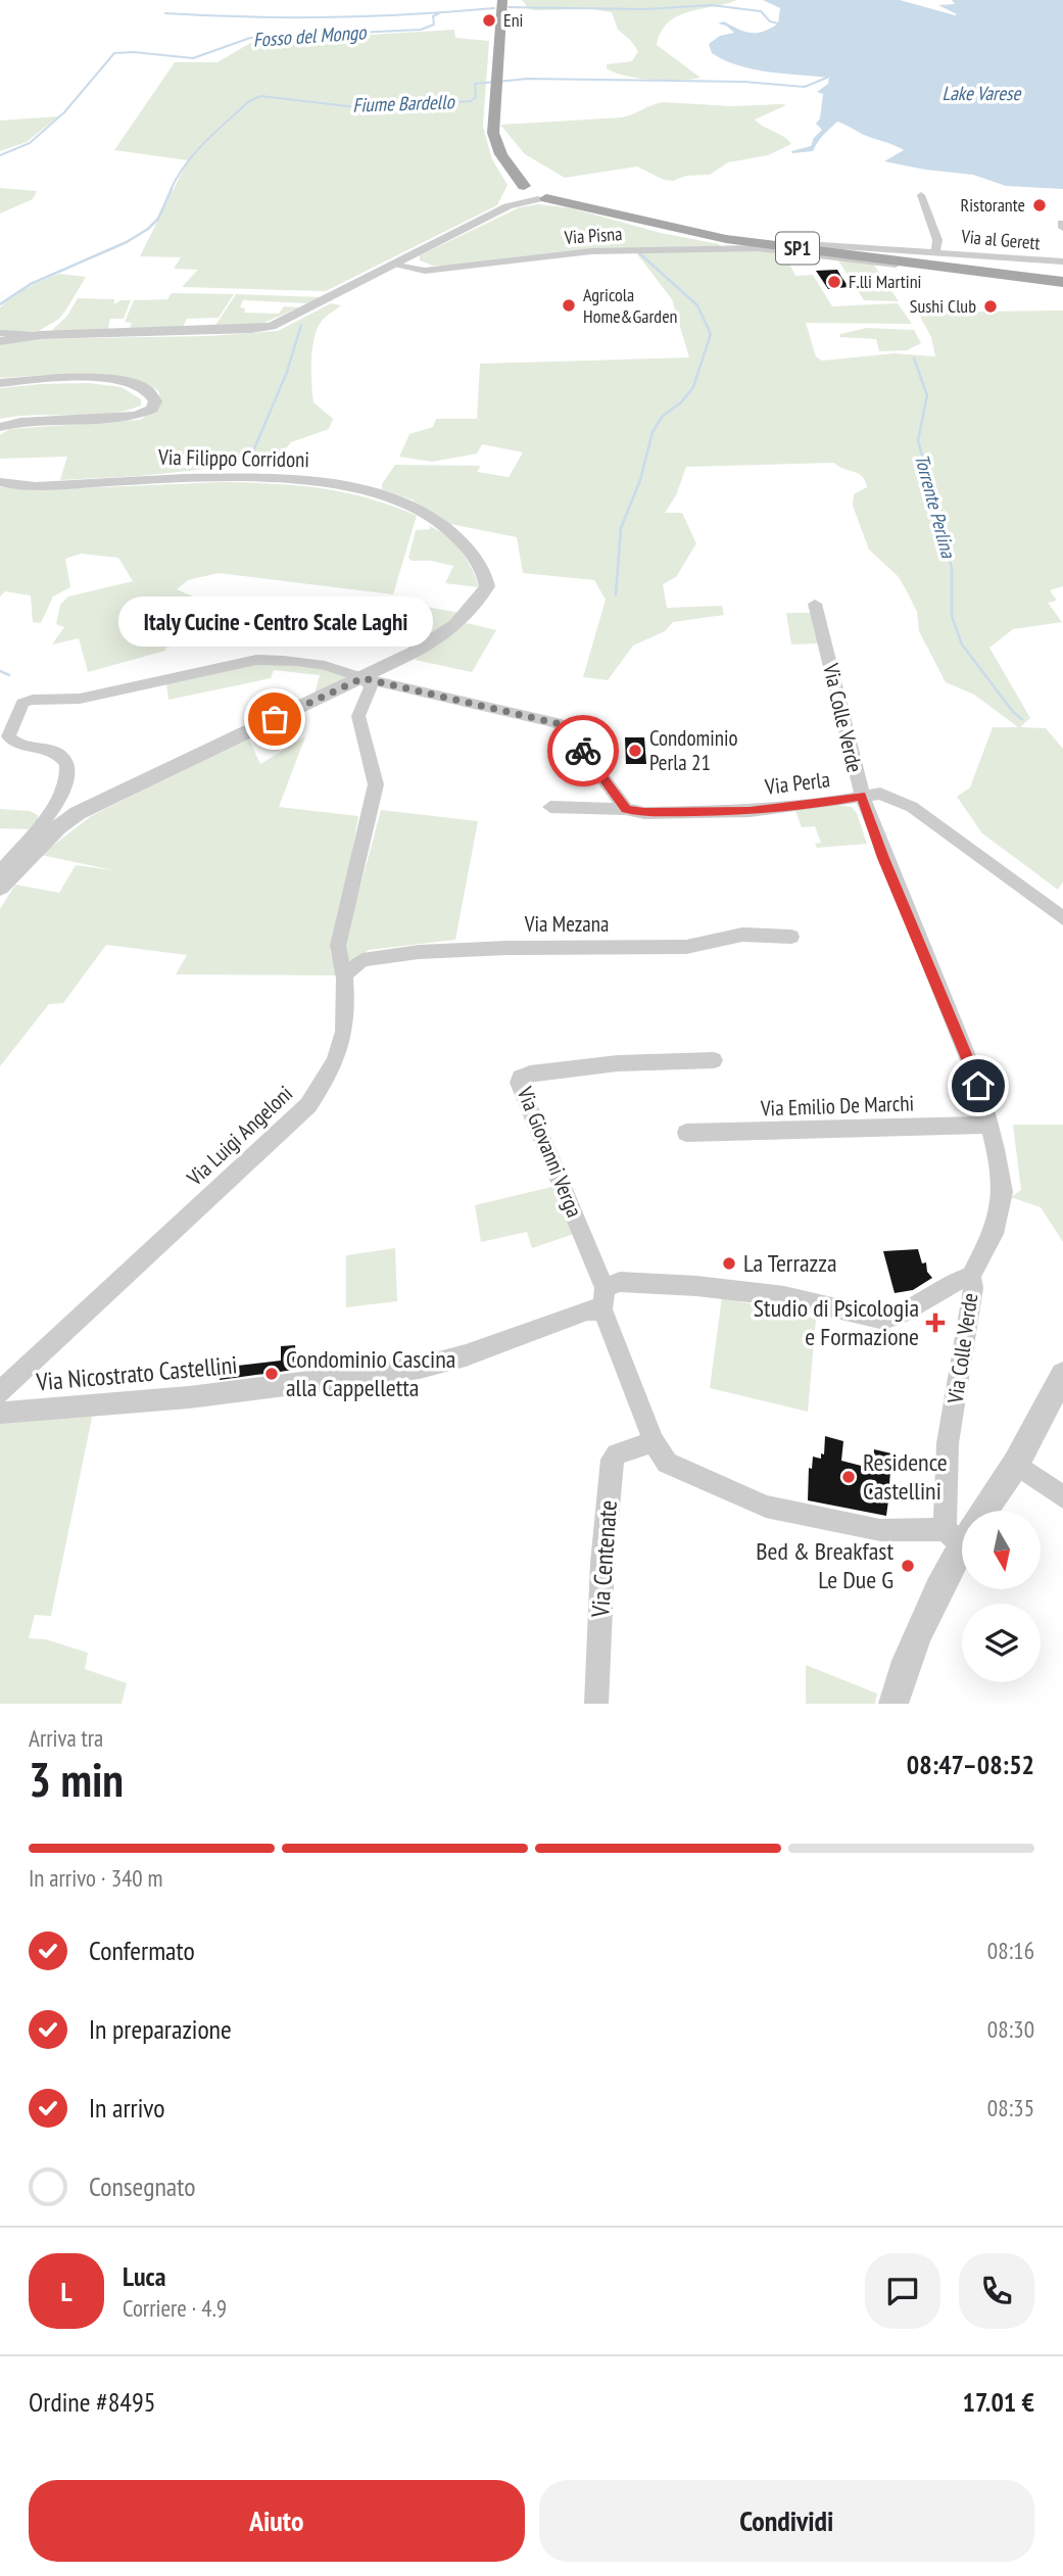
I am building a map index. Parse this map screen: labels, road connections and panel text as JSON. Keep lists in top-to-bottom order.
{
  "streets": {
    "main road": ["SP1"],
    "street": [
      "Via Pisna",
      "Via al Gerett",
      "Via Filippo Corridoni",
      "Via Colle Verde",
      "Via Perla",
      "Via Mezana",
      "Via Emilio De Marchi",
      "Via Luigi Angeloni",
      "Via Giovanni Verga",
      "Via Nicostrato Castellini",
      "Via Centenate"
    ]
  },
  "crossings": [
    ["Via al Gerett", "SP1"],
    ["Via Filippo Corridoni", "Via Luigi Angeloni"],
    ["Via Colle Verde", "Via Perla"],
    ["Via Colle Verde", "Via Emilio De Marchi"],
    ["Via Mezana", "Via Luigi Angeloni"],
    ["Via Giovanni Verga", "Via Nicostrato Castellini"]
  ],
  "water": [
    "Fosso del Mongo",
    "Lake Varese",
    "Fiume Bardello",
    "Torrente Perlina"
  ],
  "places": {
    "other": [
      "Eni",
      "Ristorante",
      "F.lli Martini",
      "Agricola Home&Garden",
      "Sushi Club",
      "Italy Cucine - Centro Scale Laghi",
      "Condominio Perla 21",
      "La Terrazza",
      "Condominio Cascina alla Cappelletta",
      "Residence Castellini",
      "Bed & Breakfast Le Due G"
    ],
    "health": ["Studio di Psicologia e Formazione"]
  },
  "north": "bottom",
  "page": {
    "bubble": "Italy Cucine - Centro Scale Laghi",
    "heading": ["3 min", "Arriva tra", "08:47–08:52"],
    "panel": [
      "Luca",
      "Corriere · 4.9",
      "Ordine #8495",
      "17.01 €"
    ],
    "bar": "In arrivo · 340 m",
    "list": [
      ["Confermato", "08:16"],
      ["In preparazione", "08:30"],
      ["In arrivo", "08:35"],
      "Consegnato"
    ],
    "round": "L",
    "buttons": ["Aiuto", "Condividi"]
  }
}
